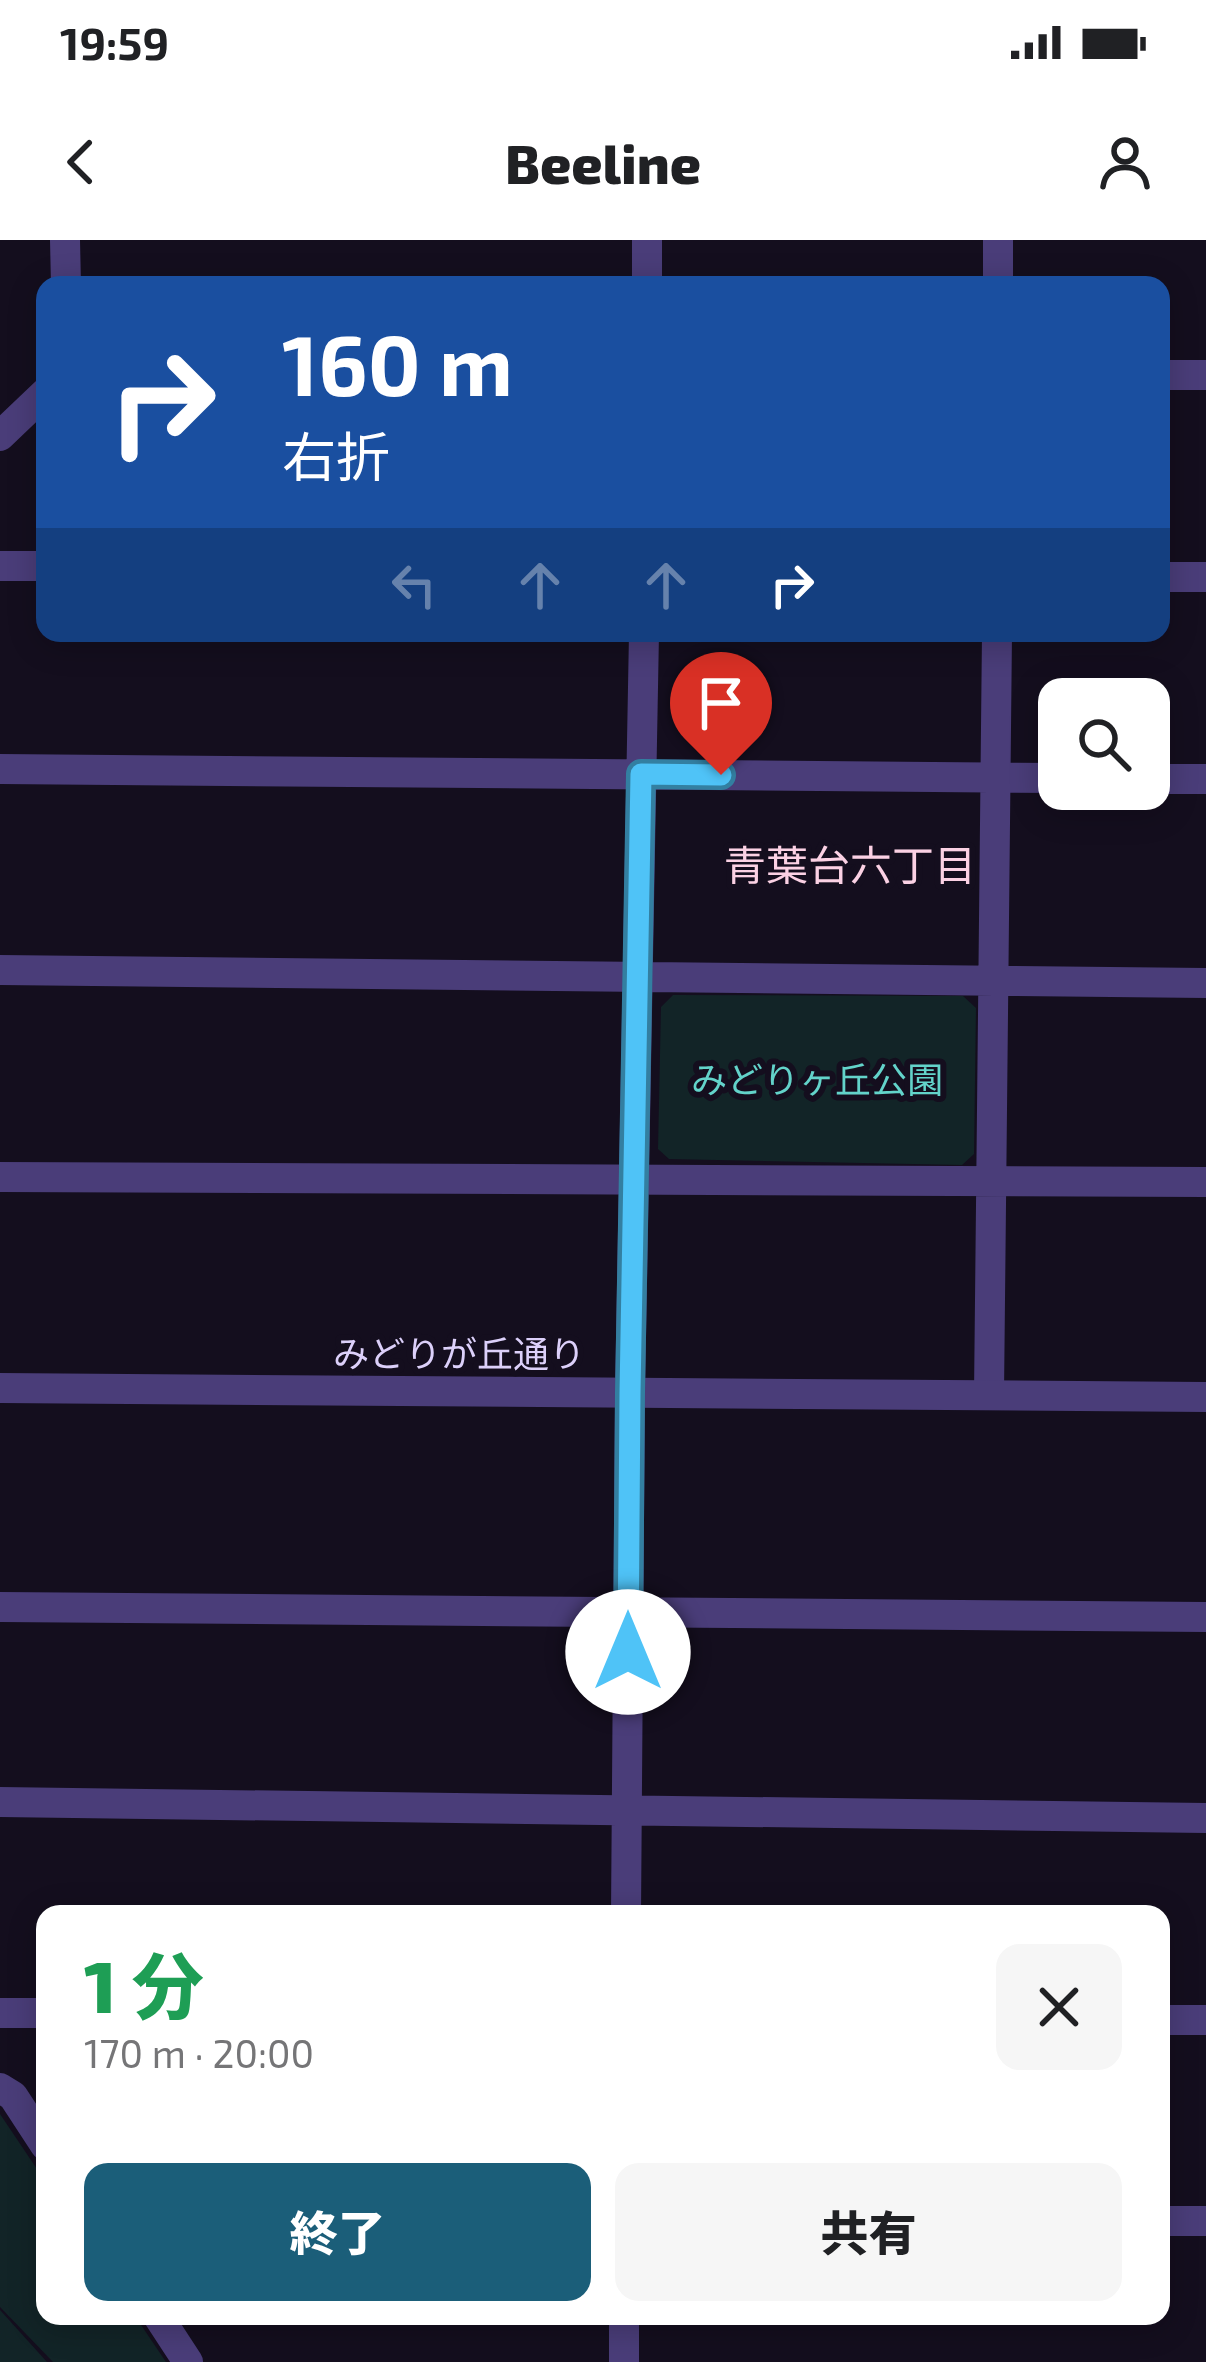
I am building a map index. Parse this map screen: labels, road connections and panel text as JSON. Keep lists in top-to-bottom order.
{
  "streets": {
    "street": ["みどりが丘通り"]
  },
  "districts": ["青葉台六丁目"],
  "parks": ["みどりヶ丘公園"],
  "page": {
    "status": "19:59",
    "header": "Beeline",
    "turn": ["160 m", "右折"],
    "heading": ["1 分", "170 m · 20:00"],
    "buttons": ["終了", "共有"]
  }
}
